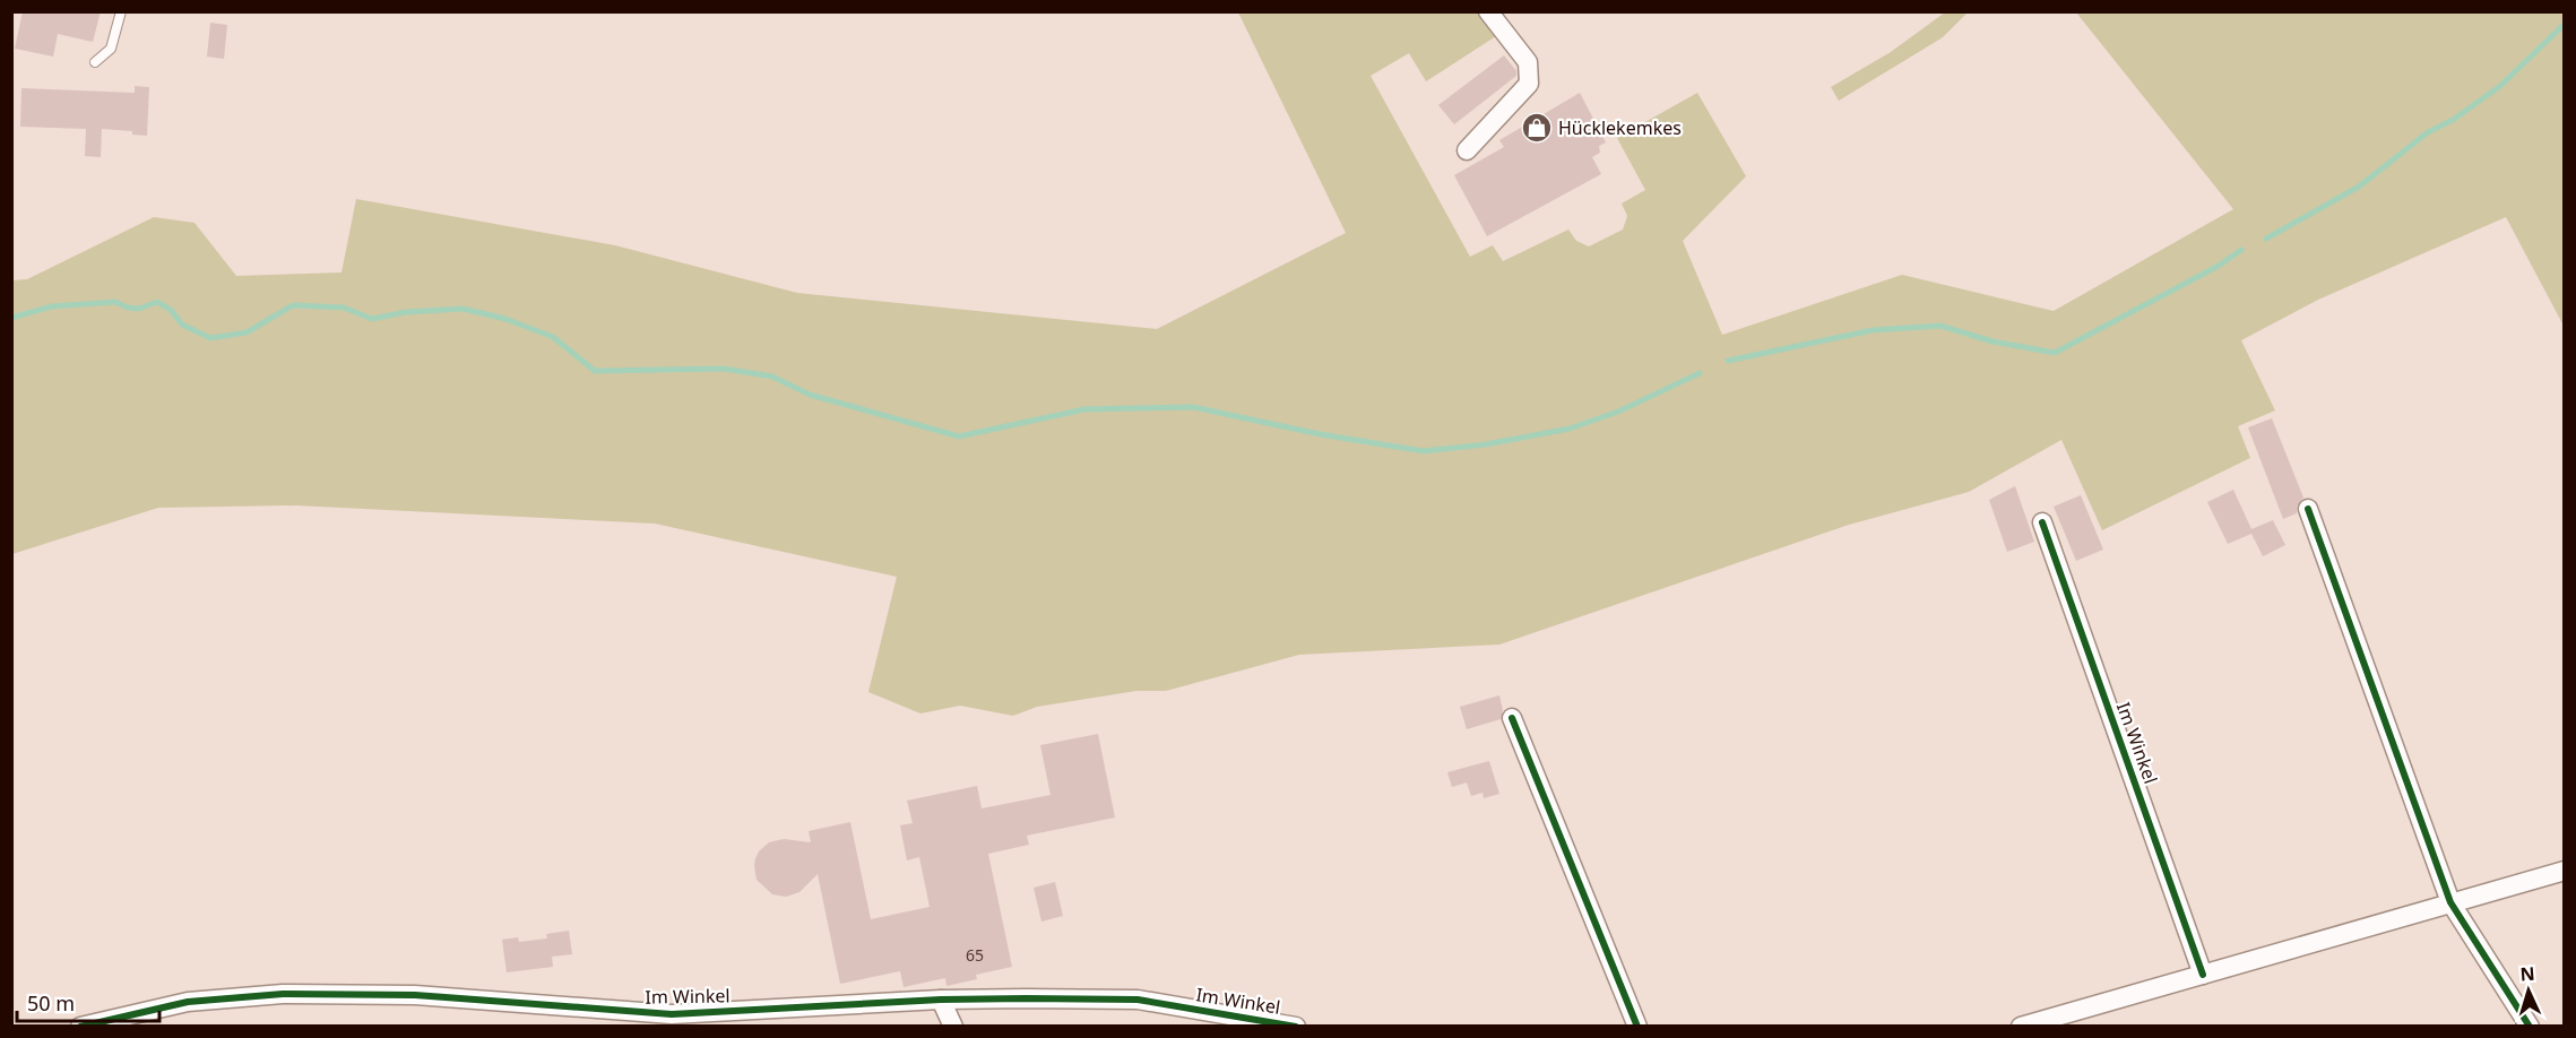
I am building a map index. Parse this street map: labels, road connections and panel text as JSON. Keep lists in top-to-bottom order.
{
  "streets": {
    "street": ["Im Winkel"]
  },
  "places": {
    "shop": ["Hücklekemkes"]
  },
  "house_numbers": ["65"],
  "scale_bar": "50 m",
  "north": "top"
}
